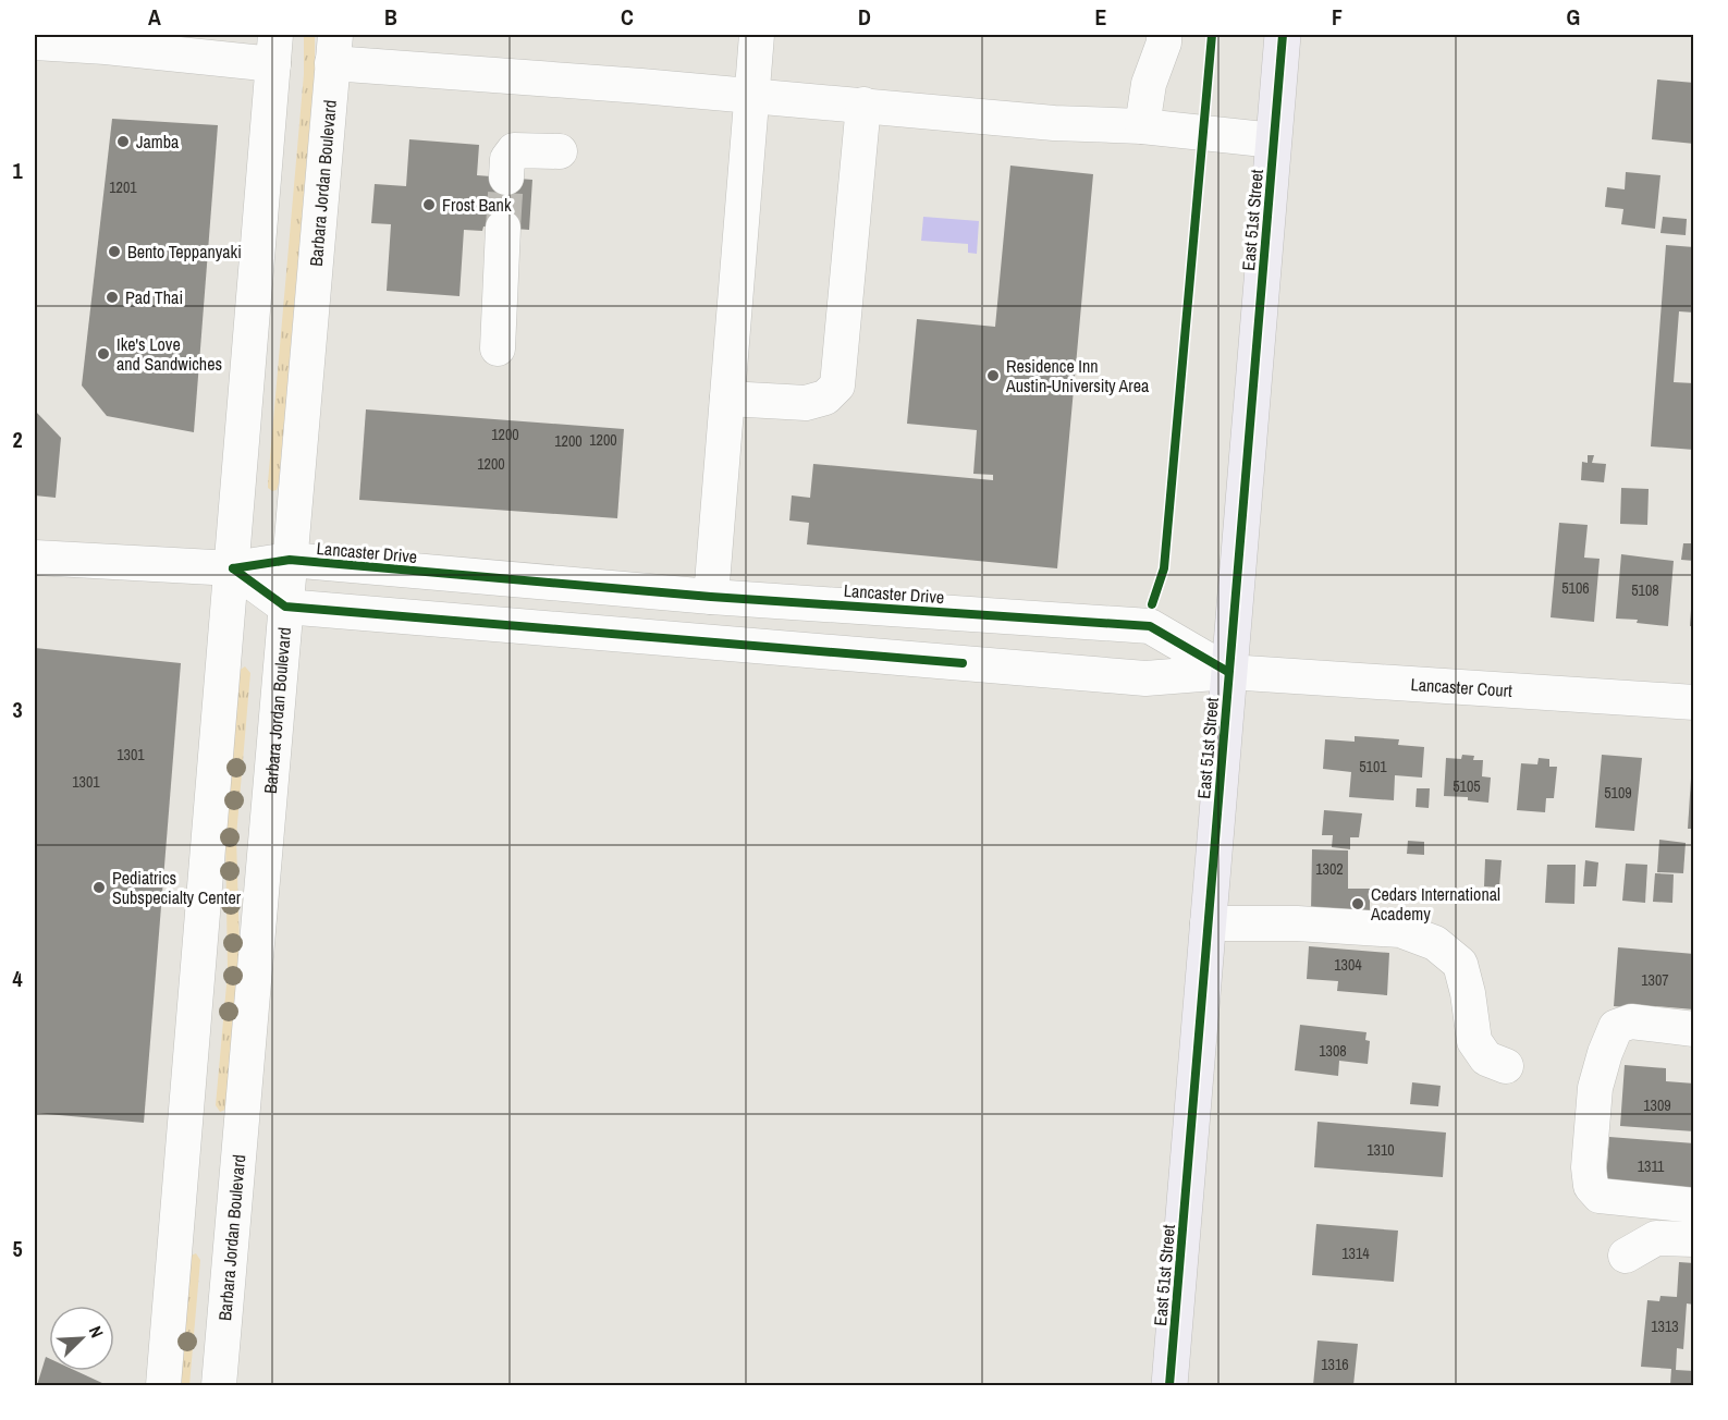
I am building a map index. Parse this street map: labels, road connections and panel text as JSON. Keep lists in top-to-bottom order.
{
  "streets": {
    "main road": ["East 51st Street"],
    "street": ["Barbara Jordan Boulevard", "Lancaster Drive", "Lancaster Court"]
  },
  "crossings": [
    ["Barbara Jordan Boulevard", "Lancaster Drive"],
    ["East 51st Street", "Lancaster Drive"],
    ["East 51st Street", "Lancaster Court"],
    ["Lancaster Drive", "Lancaster Court"]
  ],
  "places": [
    "Jamba",
    "Frost Bank",
    "Bento Teppanyaki",
    "Pad Thai",
    "Ike's Love and Sandwiches",
    "Residence Inn Austin-University Area",
    "Pediatrics Subspecialty Center",
    "Cedars International Academy"
  ],
  "house_numbers": [
    "1201",
    "1200",
    "1200",
    "1200",
    "1200",
    "5106",
    "5108",
    "1301",
    "5101",
    "1301",
    "5105",
    "5109",
    "1302",
    "1304",
    "1307",
    "1308",
    "1309",
    "1310",
    "1311",
    "1314",
    "1313",
    "1316"
  ],
  "north": "top right",
  "grid": {
    "columns": [
      "A",
      "B",
      "C",
      "D",
      "E",
      "F",
      "G"
    ],
    "rows": [
      "1",
      "2",
      "3",
      "4",
      "5"
    ]
  }
}
